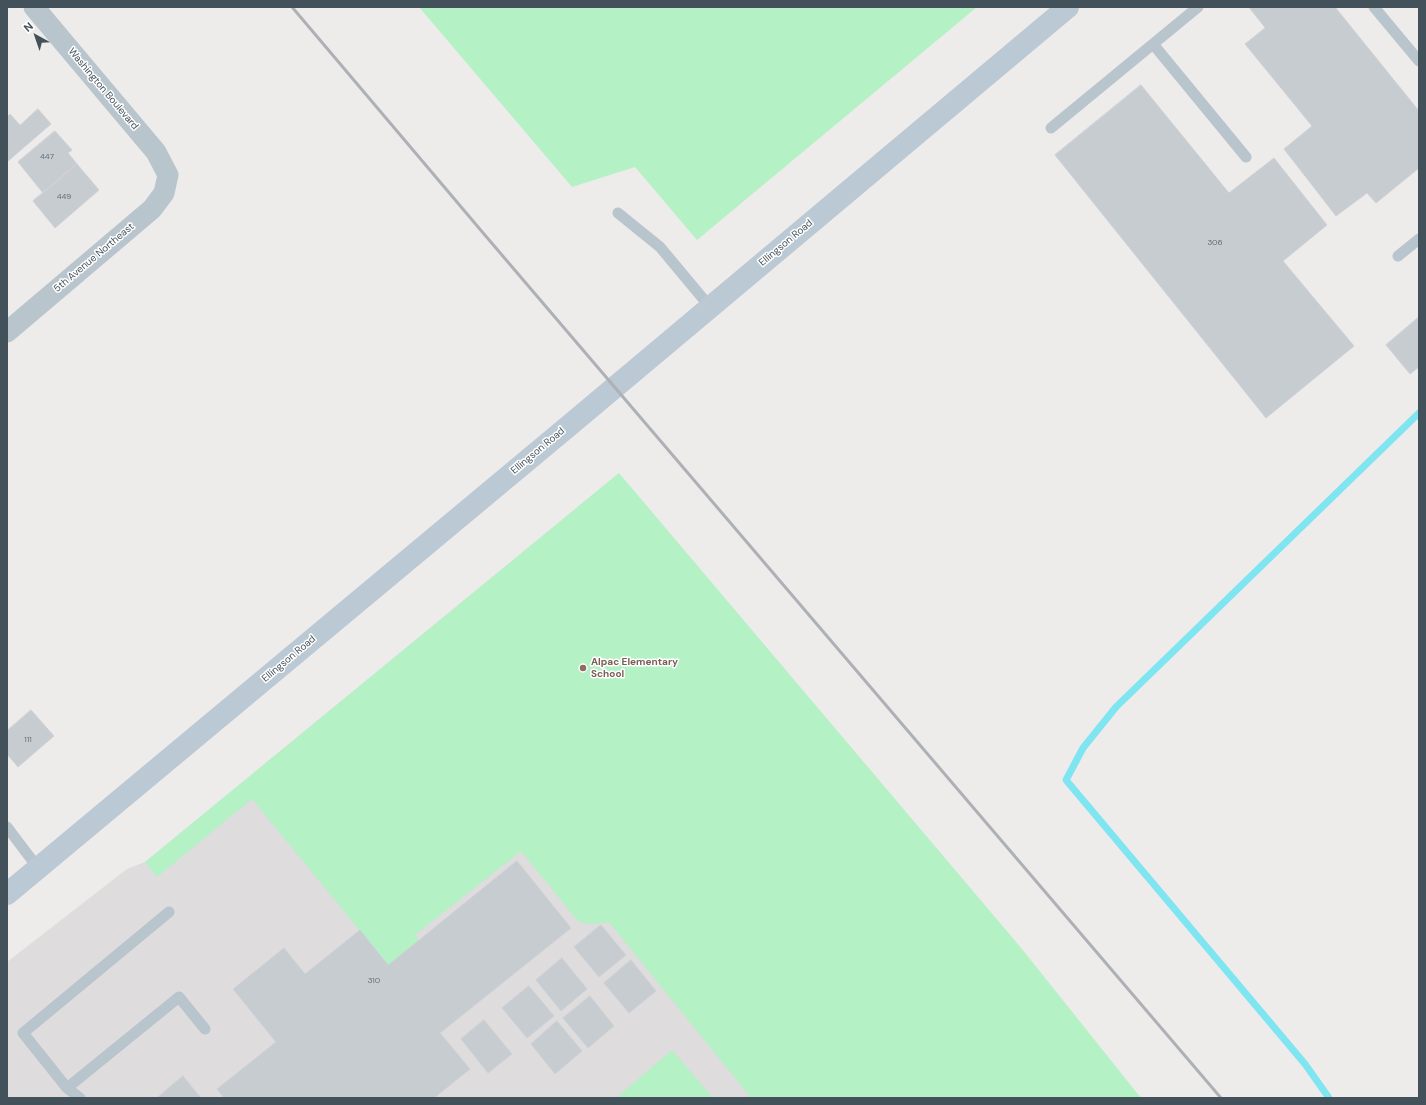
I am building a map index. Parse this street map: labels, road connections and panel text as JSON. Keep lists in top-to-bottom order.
{
  "streets": {
    "main road": ["Ellingson Road"],
    "street": ["Washington Boulevard", "5th Avenue Northeast"]
  },
  "crossings": [
    ["Washington Boulevard", "5th Avenue Northeast"]
  ],
  "places": ["Alpac Elementary School"],
  "house_numbers": [
    "447",
    "449",
    "306",
    "111",
    "310"
  ],
  "north": "top left"
}
